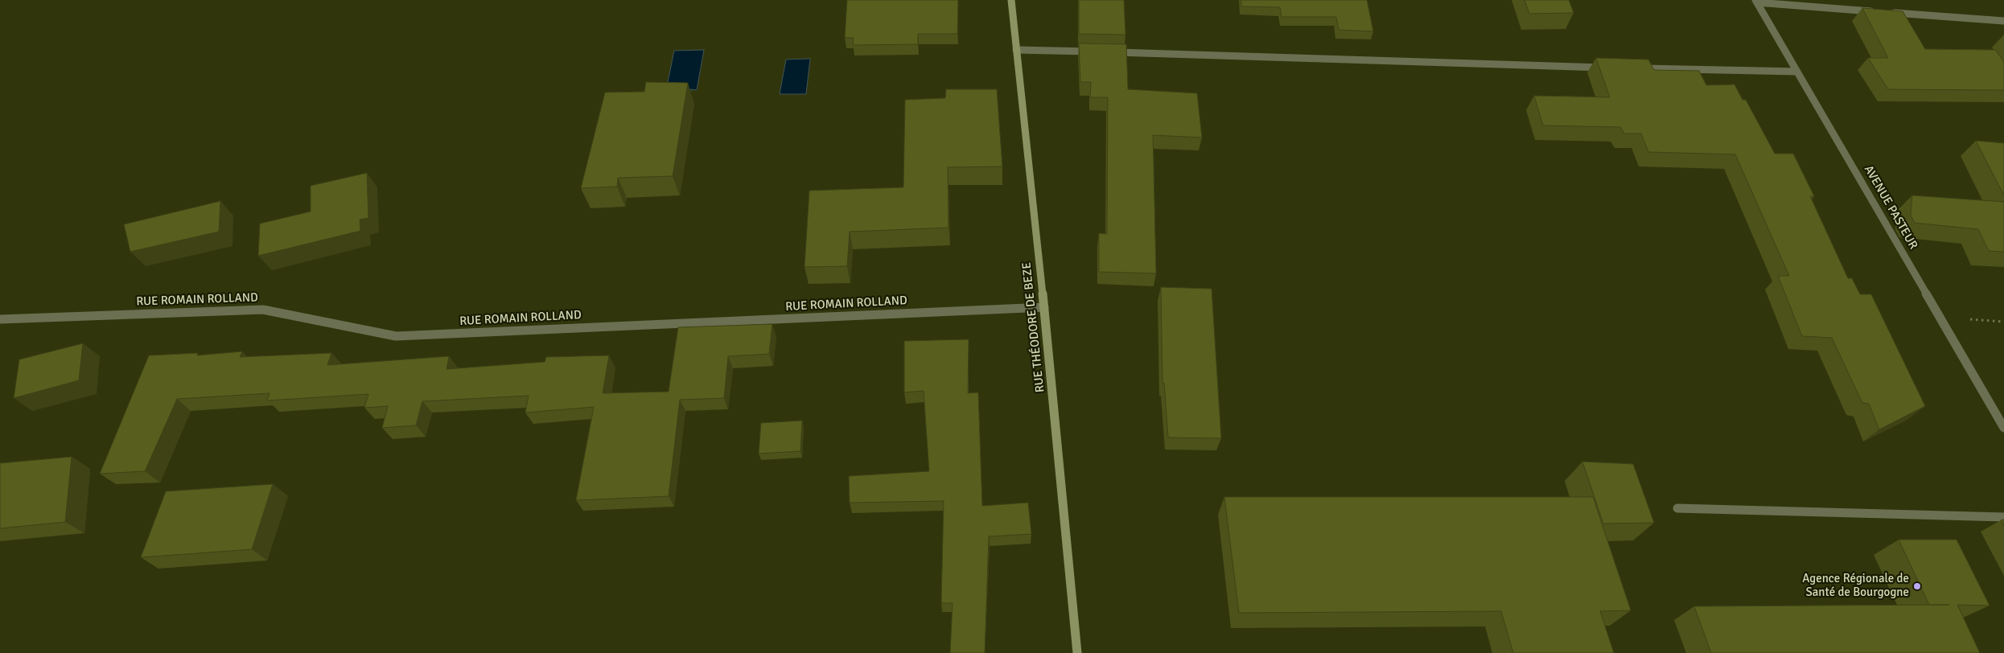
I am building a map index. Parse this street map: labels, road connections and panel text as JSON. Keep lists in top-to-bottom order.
{
  "streets": {
    "street": ["AVENUE PASTEUR", "RUE ROMAIN ROLLAND", "RUE THÉODORE DE BEZE"]
  },
  "crossings": [
    ["RUE ROMAIN ROLLAND", "RUE THÉODORE DE BEZE"]
  ],
  "places": ["Agence Régionale de Santé de Bourgogne"]
}
